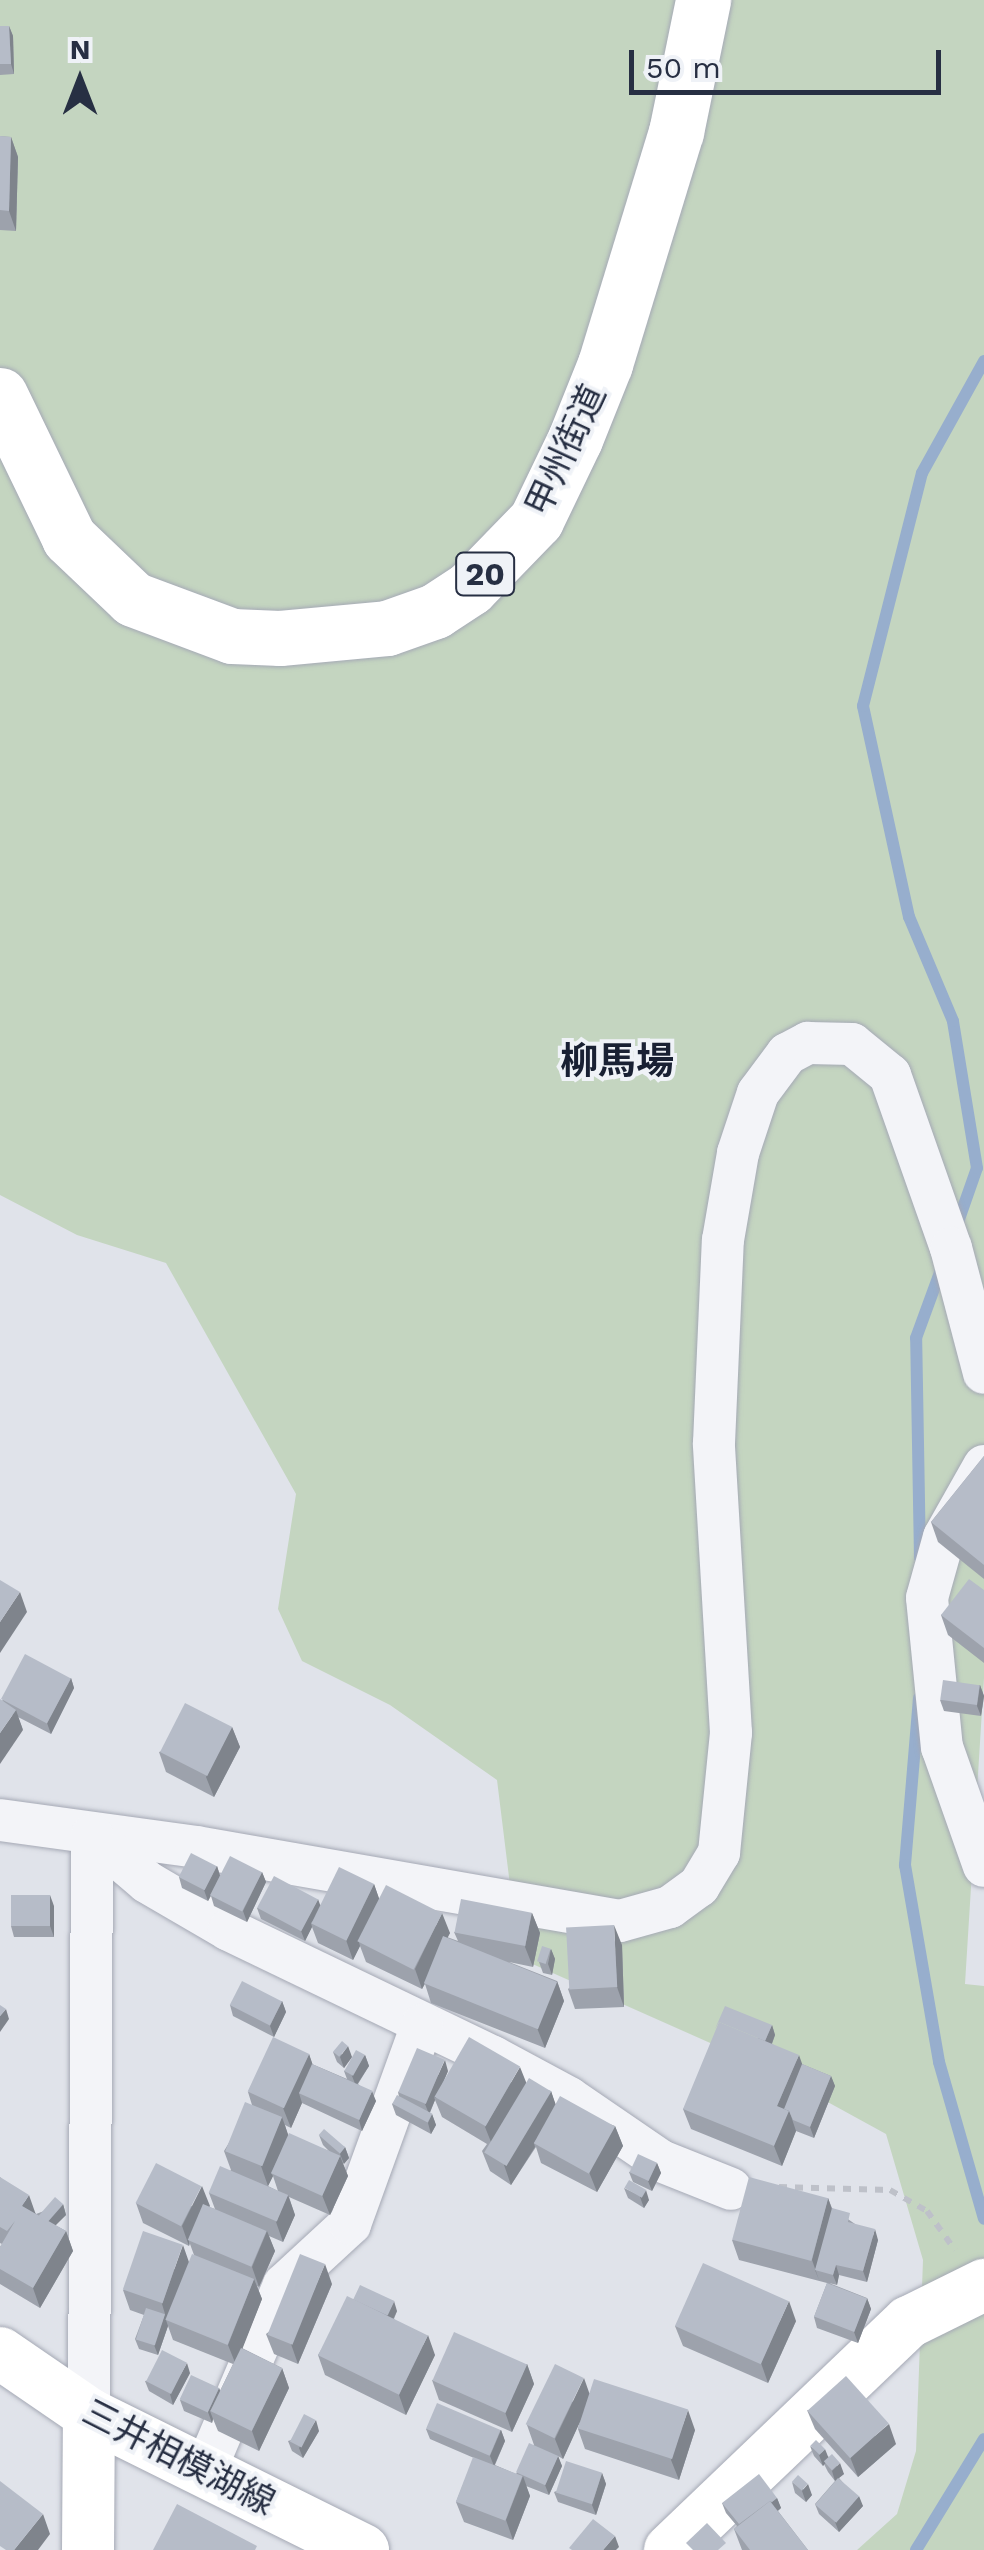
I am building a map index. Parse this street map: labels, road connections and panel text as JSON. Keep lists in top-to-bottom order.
{
  "streets": {
    "highway": ["甲州街道", "20"],
    "main road": ["三井相模湖線"]
  },
  "districts": ["柳馬場"],
  "scale_bar": "50 m",
  "north": "top"
}
